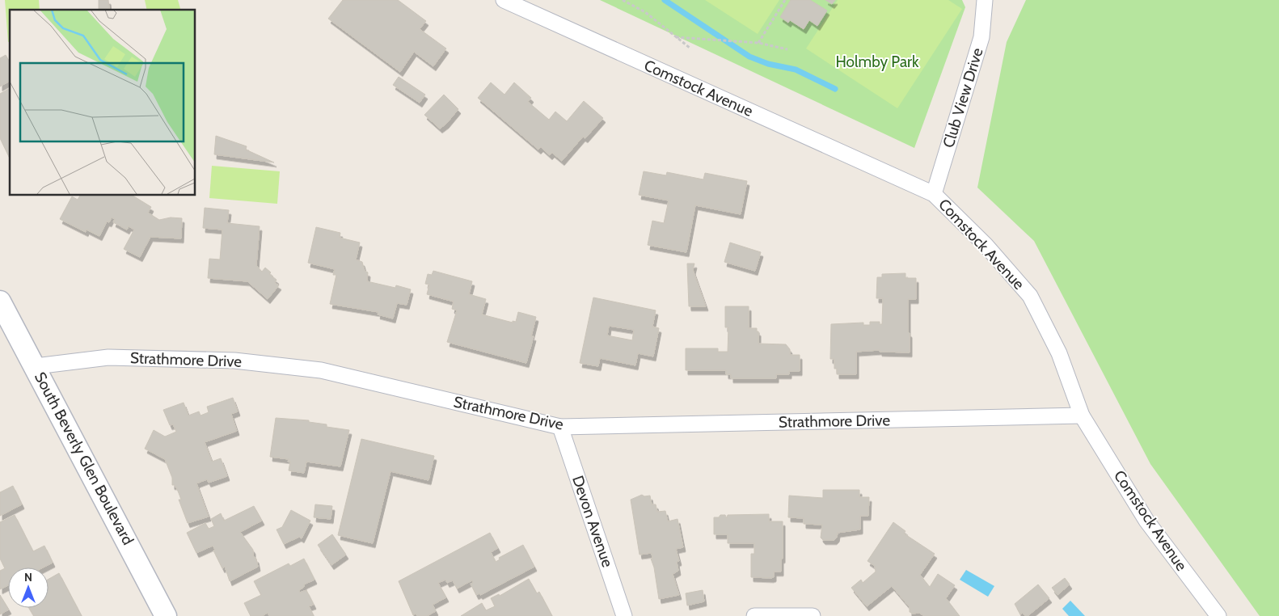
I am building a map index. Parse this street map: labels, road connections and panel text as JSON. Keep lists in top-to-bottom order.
{
  "streets": {
    "main road": ["South Beverly Glen Boulevard"],
    "street": [
      "Comstock Avenue",
      "Club View Drive",
      "Strathmore Drive",
      "Devon Avenue"
    ]
  },
  "crossings": [
    ["Comstock Avenue", "Club View Drive"],
    ["Comstock Avenue", "Strathmore Drive"],
    ["Strathmore Drive", "South Beverly Glen Boulevard"],
    ["Strathmore Drive", "Devon Avenue"]
  ],
  "parks": ["Holmby Park"],
  "north": "top"
}
